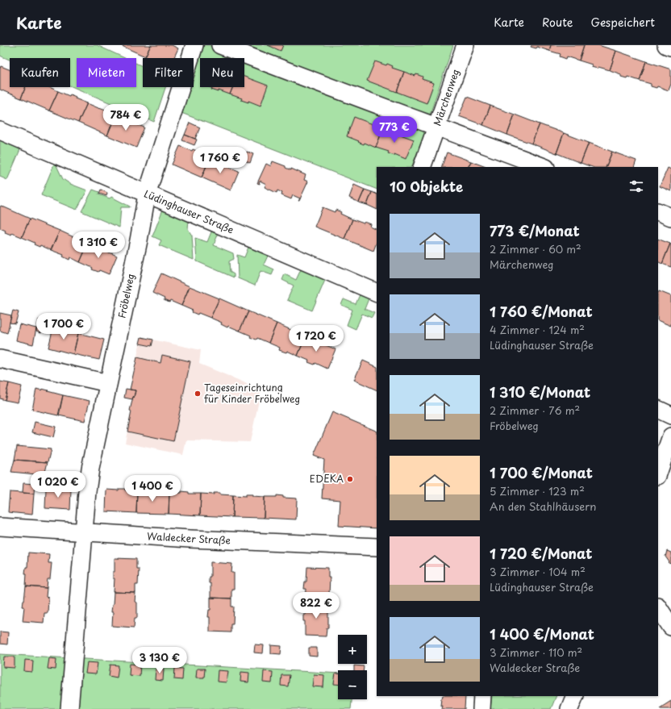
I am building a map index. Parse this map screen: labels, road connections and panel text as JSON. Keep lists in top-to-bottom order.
{
  "streets": {
    "street": [
      "Märchenweg",
      "Lüdinghauser Straße",
      "Fröbelweg",
      "Waldecker Straße"
    ]
  },
  "crossings": [
    ["Lüdinghauser Straße", "Fröbelweg"],
    ["Fröbelweg", "Waldecker Straße"]
  ],
  "places": ["Tageseinrichtung für Kinder Fröbelweg", "EDEKA"],
  "page": {
    "header": "Karte",
    "nav": ["Karte", "Route", "Gespeichert"],
    "chip": [
      "Kaufen",
      "Mieten",
      "Filter",
      "Neu"
    ],
    "price": [
      "784 €",
      "773 €",
      "1 760 €",
      "1 310 €",
      "1 700 €",
      "1 720 €",
      "1 020 €",
      "1 400 €",
      "822 €",
      "3 130 €"
    ],
    "heading": "10 Objekte",
    "list": [
      {
        "name": "773 €/Monat",
        "note": "2 Zimmer · 60 m² · Märchenweg"
      },
      {
        "name": "1 760 €/Monat",
        "note": "4 Zimmer · 124 m² · Lüdinghauser Straße"
      },
      {
        "name": "1 310 €/Monat",
        "note": "2 Zimmer · 76 m² · Fröbelweg"
      },
      {
        "name": "1 700 €/Monat",
        "note": "5 Zimmer · 123 m² · An den Stahlhäusern"
      },
      {
        "name": "1 720 €/Monat",
        "note": "3 Zimmer · 104 m² · Lüdinghauser Straße"
      },
      {
        "name": "1 400 €/Monat",
        "note": "3 Zimmer · 110 m² · Waldecker Straße"
      }
    ],
    "map_buttons": ["+", "−"]
  }
}
